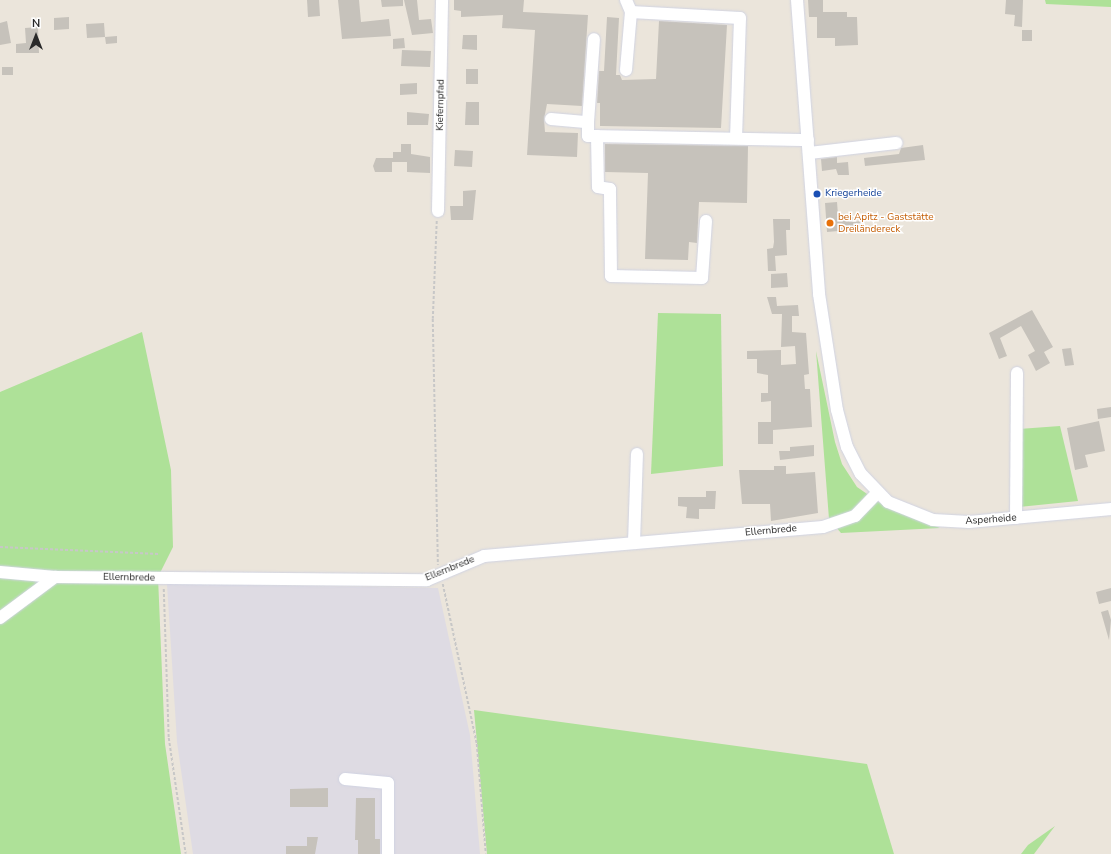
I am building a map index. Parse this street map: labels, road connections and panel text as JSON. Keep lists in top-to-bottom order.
{
  "streets": {
    "street": ["Kiefernpfad", "Asperheide", "Ellernbrede"]
  },
  "crossings": [
    ["Asperheide", "Ellernbrede"]
  ],
  "places": ["Kriegerheide", "bei Apitz - Gaststätte Dreiländereck"],
  "north": "top"
}
